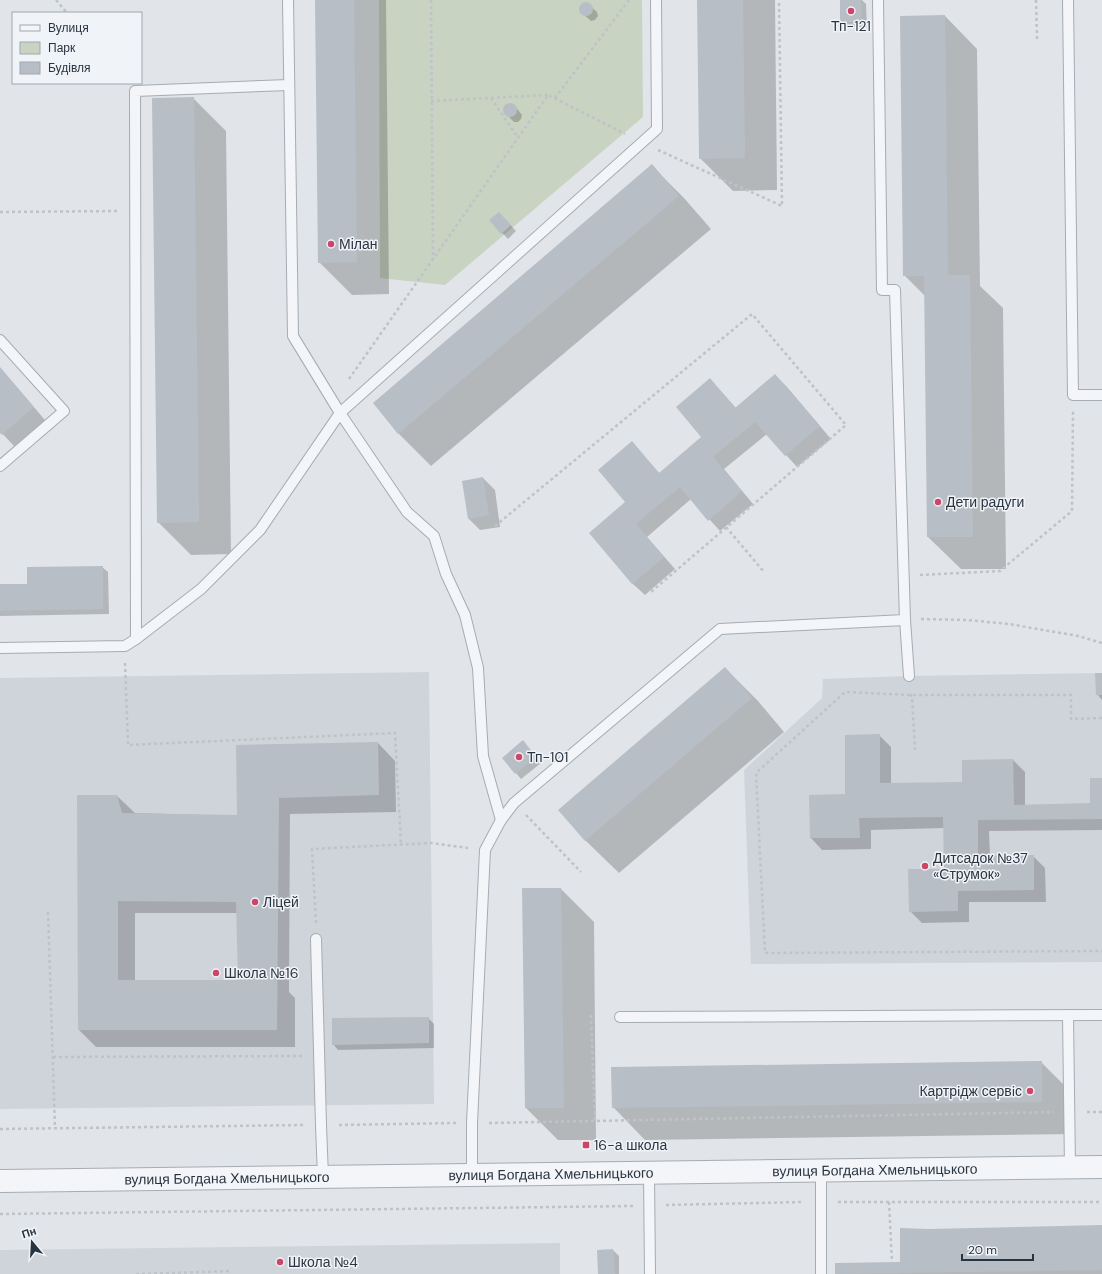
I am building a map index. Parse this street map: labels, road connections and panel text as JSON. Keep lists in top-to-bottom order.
{
  "streets": {
    "street": ["вулиця Богдана Хмельницького"]
  },
  "places": {
    "other": [
      "Тп-121",
      "Мілан",
      "Дети радуги",
      "Тп-101",
      "Дитсадок №37 «Струмок»",
      "Ліцей",
      "Школа №16",
      "Картрiдж сервiс",
      "Школа №4"
    ],
    "transit": ["16-а школа"]
  },
  "legend": ["Вулиця", "Парк", "Будівля"],
  "scale_bar": "20 m",
  "north": "top"
}
